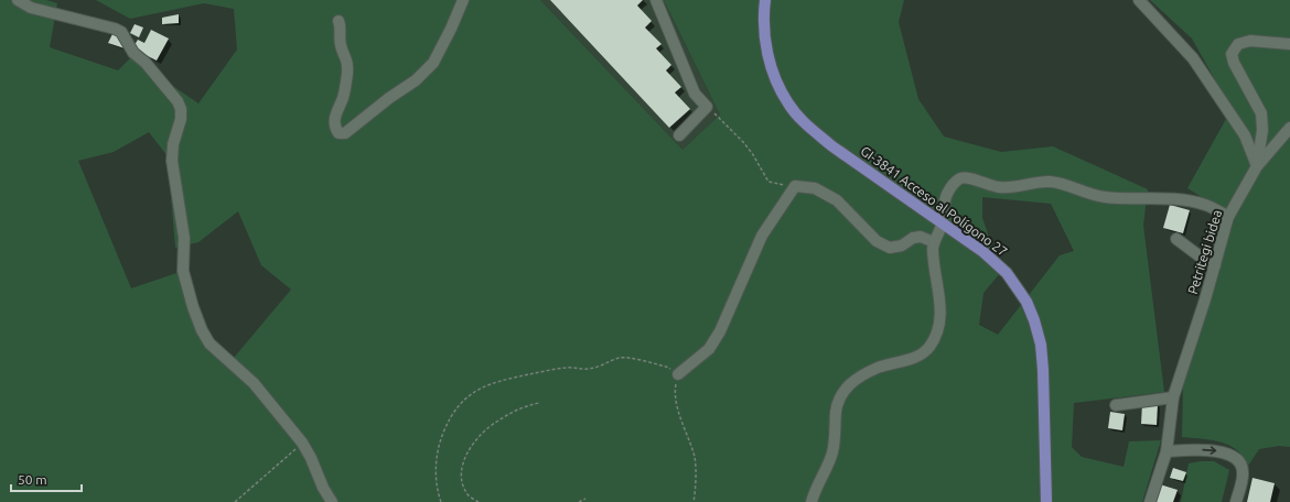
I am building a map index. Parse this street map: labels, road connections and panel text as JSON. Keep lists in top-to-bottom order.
{
  "streets": {
    "main road": ["GI-3841 Acceso al Polígono 27"],
    "street": ["Petritegi bidea"]
  },
  "scale_bar": "50 m"
}
